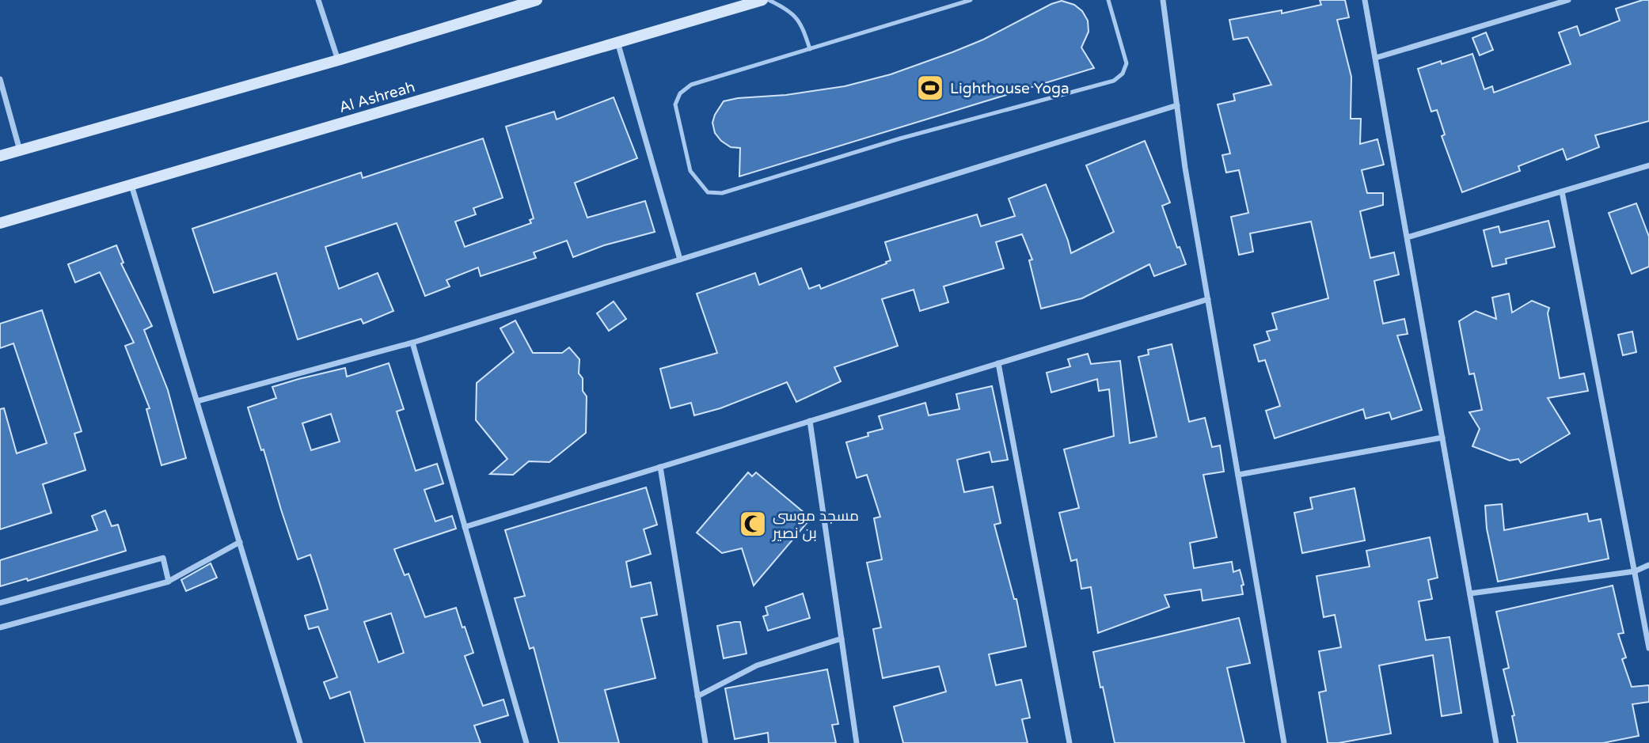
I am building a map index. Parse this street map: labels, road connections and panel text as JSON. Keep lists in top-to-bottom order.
{
  "streets": {
    "street": ["Al Ashreah"]
  },
  "places": {
    "sports": ["Lighthouse Yoga"],
    "mosque": ["مسجد موسى بن نصير"]
  }
}
